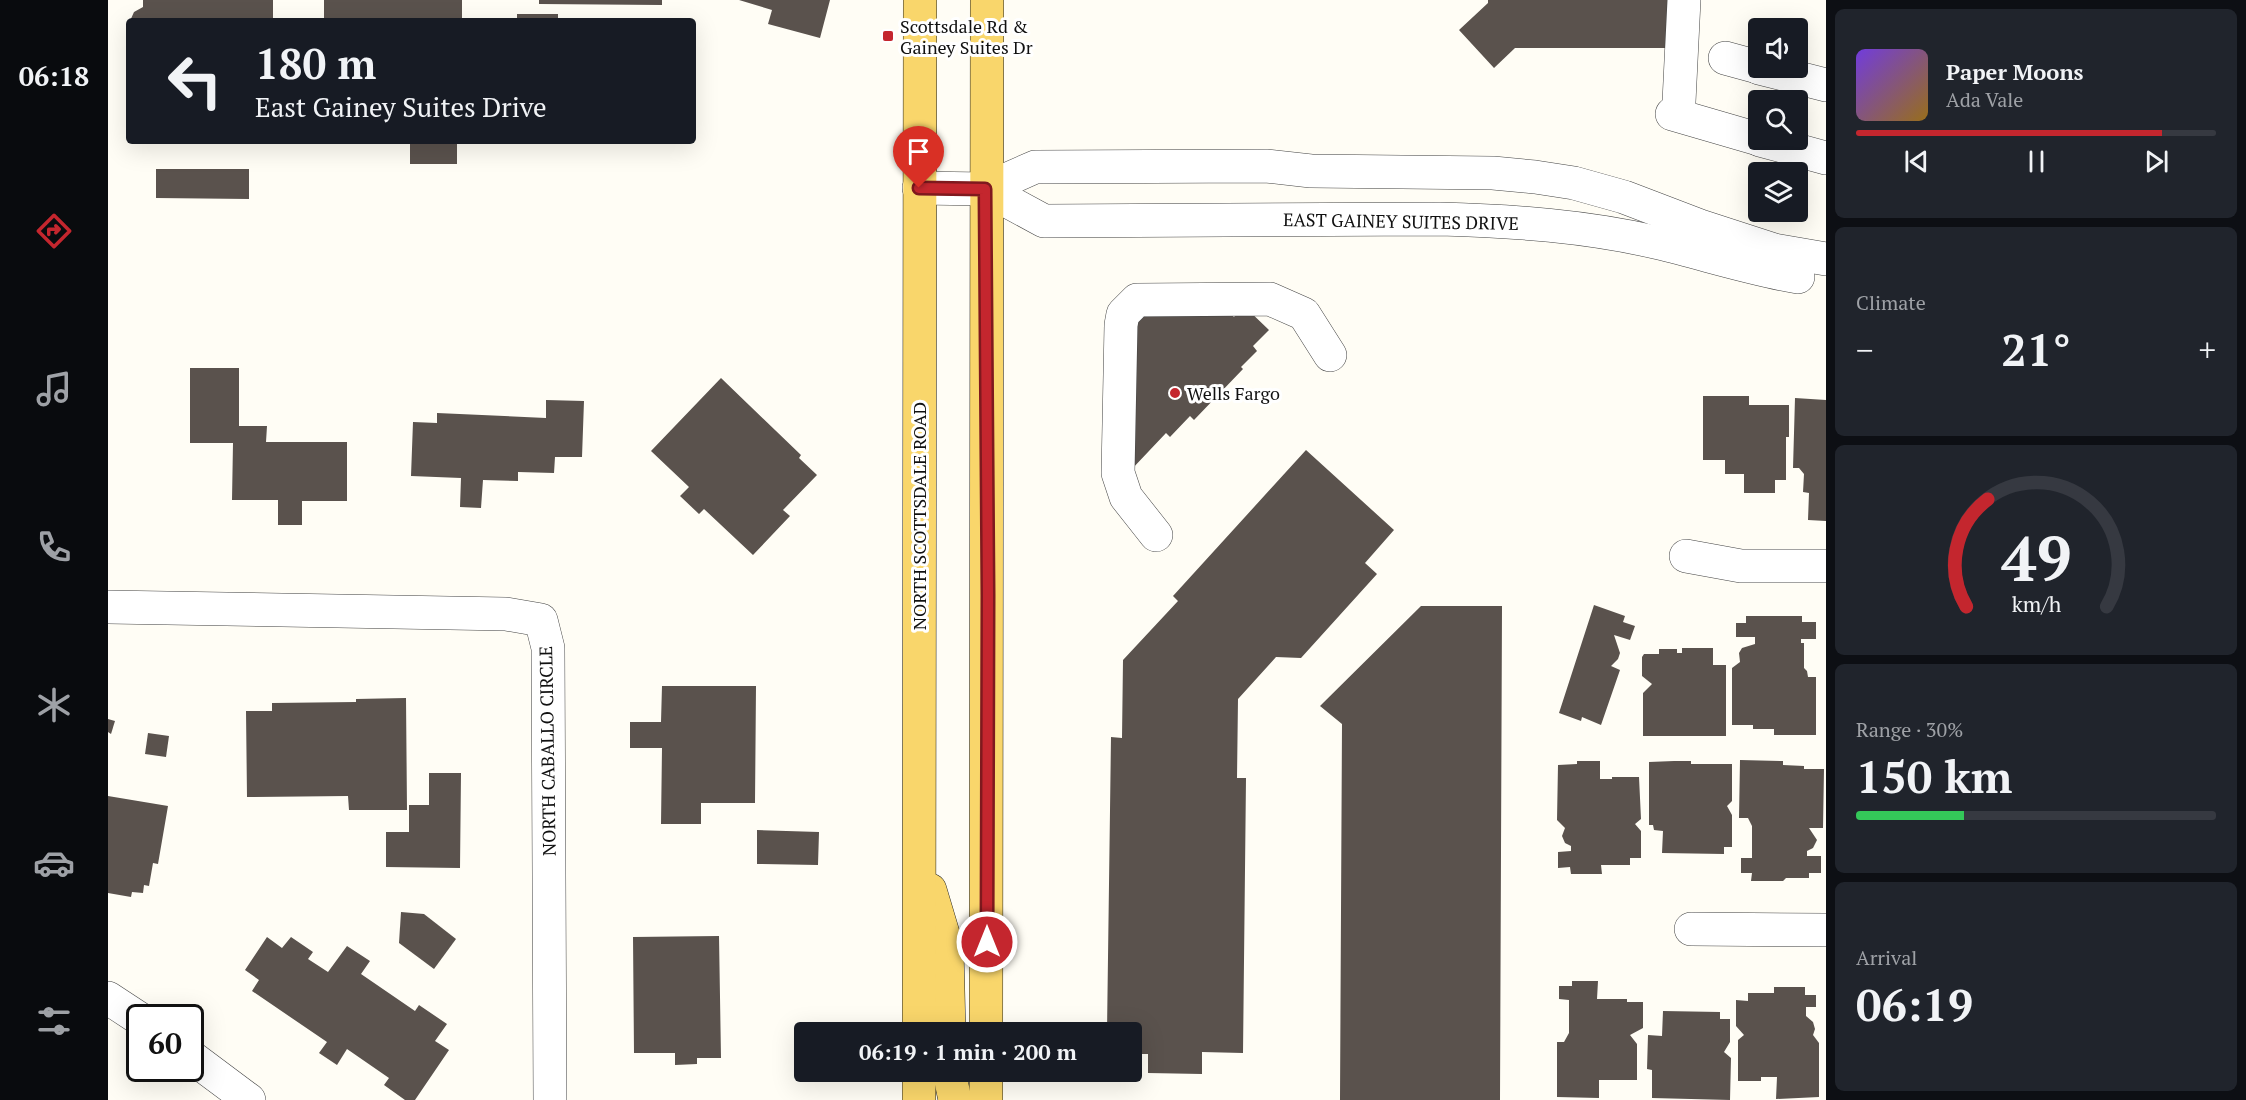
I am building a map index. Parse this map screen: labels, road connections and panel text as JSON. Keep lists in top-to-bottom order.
{
  "streets": {
    "main road": ["NORTH SCOTTSDALE ROAD"],
    "street": ["EAST GAINEY SUITES DRIVE", "NORTH CABALLO CIRCLE"]
  },
  "crossings": [
    ["EAST GAINEY SUITES DRIVE", "NORTH SCOTTSDALE ROAD"]
  ],
  "places": {
    "transit": ["Scottsdale Rd & Gainey Suites Dr"],
    "other": ["Wells Fargo"]
  },
  "page": {
    "tabs": "06:18",
    "turn": ["180 m", "East Gainey Suites Drive"],
    "song": ["Paper Moons", "Ada Vale"],
    "tile": [
      "Climate",
      ["Range · 30%", "150 km"],
      ["Arrival", "06:19"]
    ],
    "heat": ["−", "21°", "+"],
    "limit": "60",
    "trip": "06:19 · 1 min · 200 m",
    "gauge": ["49", "km/h"]
  }
}
